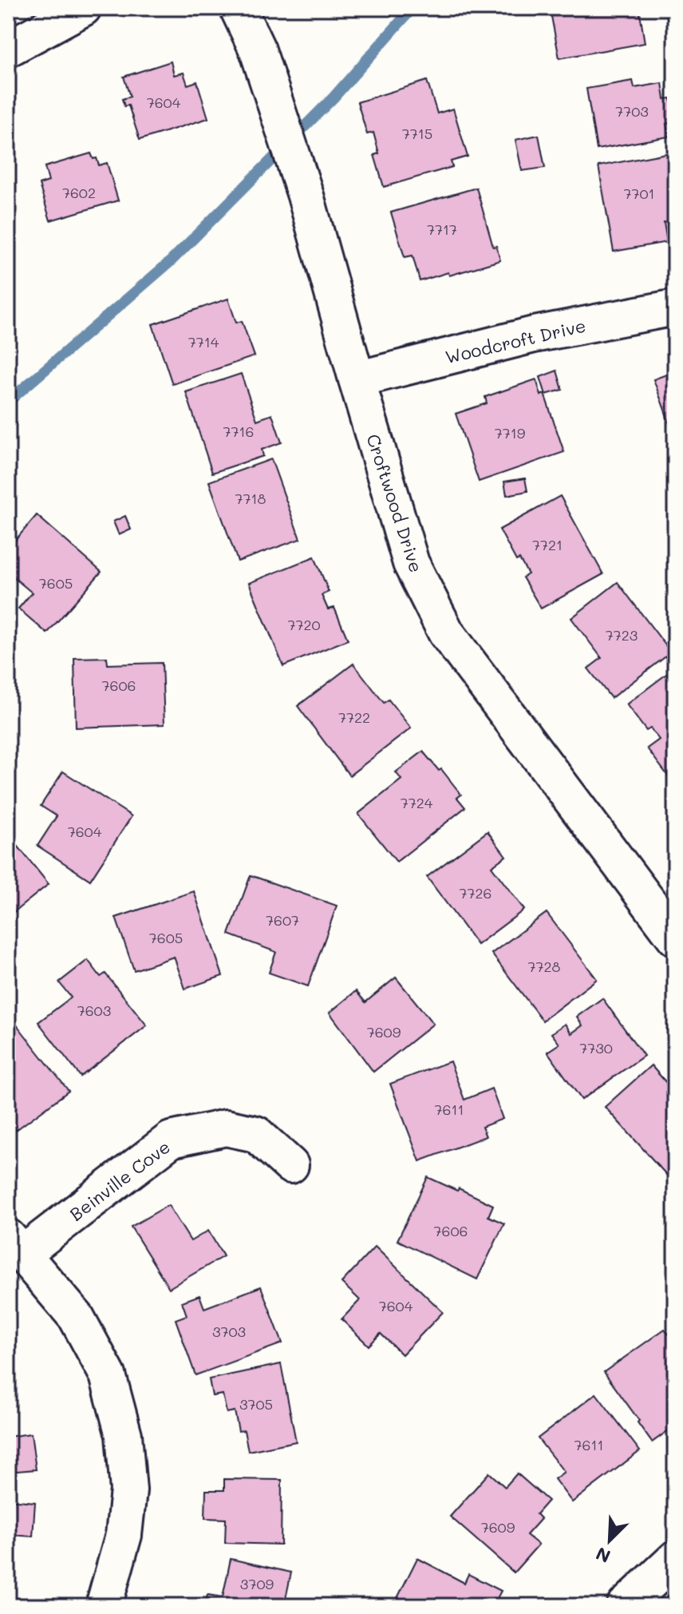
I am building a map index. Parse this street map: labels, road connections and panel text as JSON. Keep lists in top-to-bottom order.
{
  "streets": {
    "street": ["Woodcroft Drive", "Croftwood Drive", "Beinville Cove"]
  },
  "crossings": [
    ["Woodcroft Drive", "Croftwood Drive"]
  ],
  "house_numbers": [
    "7604",
    "7703",
    "7715",
    "7602",
    "7701",
    "7717",
    "7714",
    "7716",
    "7719",
    "7718",
    "7721",
    "7605",
    "7720",
    "7723",
    "7606",
    "7722",
    "7724",
    "7604",
    "7726",
    "7607",
    "7605",
    "7728",
    "7603",
    "7609",
    "7730",
    "7611",
    "7606",
    "7604",
    "3703",
    "3705",
    "7611",
    "7609",
    "3709"
  ],
  "north": "bottom left"
}
